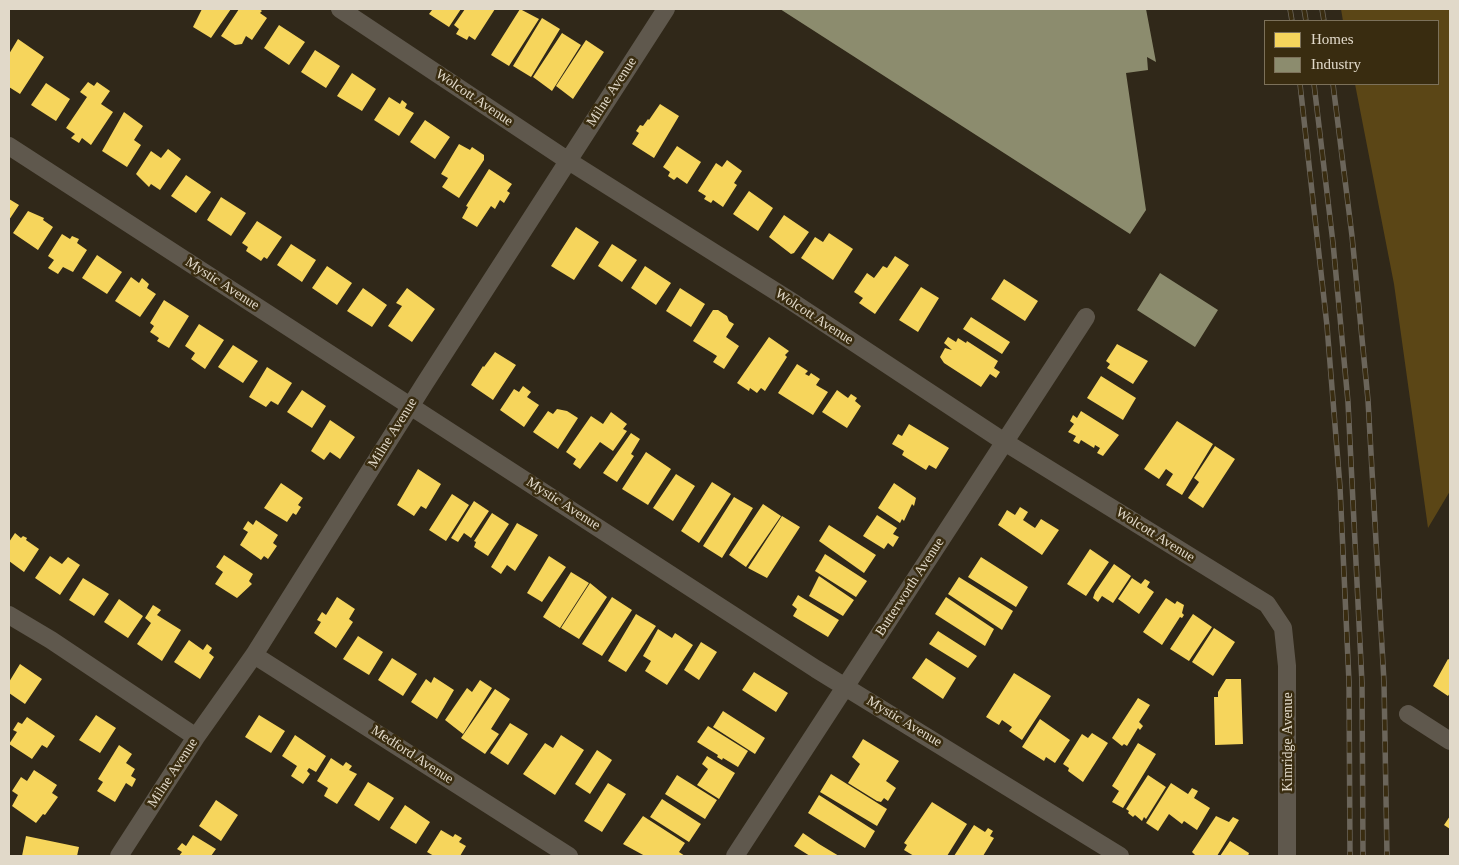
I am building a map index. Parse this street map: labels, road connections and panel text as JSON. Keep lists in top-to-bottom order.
{
  "streets": {
    "street": [
      "Milne Avenue",
      "Wolcott Avenue",
      "Mystic Avenue",
      "Butterworth Avenue",
      "Kimridge Avenue",
      "Medford Avenue"
    ]
  },
  "crossings": [
    ["Milne Avenue", "Wolcott Avenue"],
    ["Milne Avenue", "Mystic Avenue"],
    ["Milne Avenue", "Medford Avenue"],
    ["Wolcott Avenue", "Butterworth Avenue"],
    ["Wolcott Avenue", "Kimridge Avenue"],
    ["Mystic Avenue", "Butterworth Avenue"]
  ],
  "legend": ["Homes", "Industry"]
}
